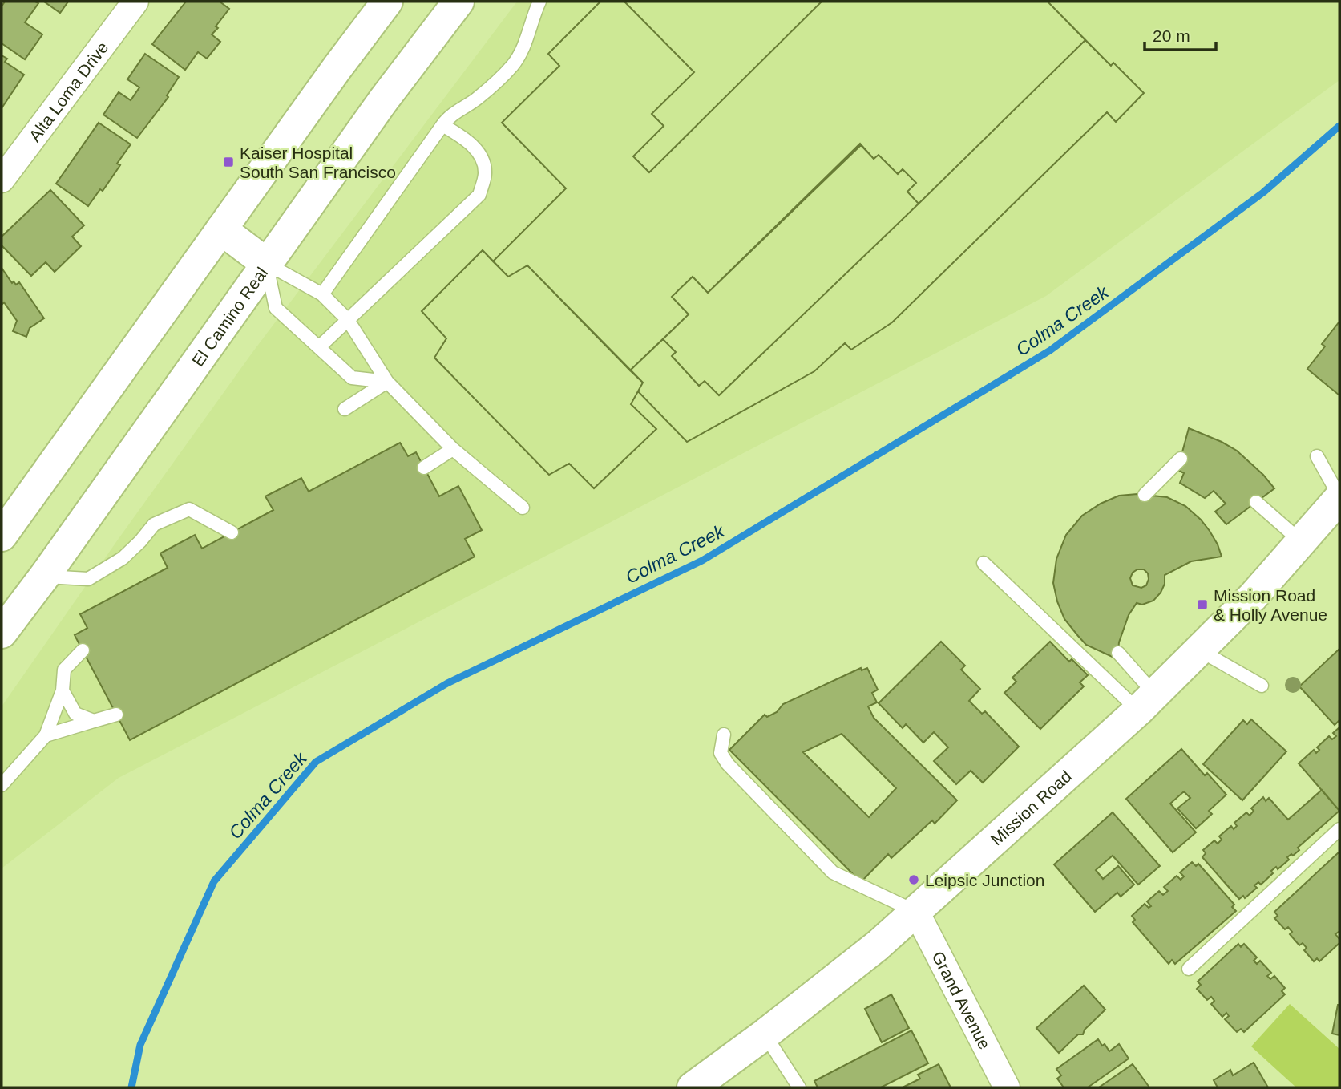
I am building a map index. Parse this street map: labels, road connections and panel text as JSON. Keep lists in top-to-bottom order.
{
  "streets": {
    "main road": ["El Camino Real", "Mission Road"],
    "street": ["Alta Loma Drive", "Grand Avenue"]
  },
  "crossings": [
    ["Mission Road", "Grand Avenue"]
  ],
  "water": ["Colma Creek"],
  "places": {
    "transit": ["Kaiser Hospital South San Francisco", "Mission Road & Holly Avenue"],
    "other": ["Leipsic Junction"]
  },
  "scale_bar": "20 m"
}
